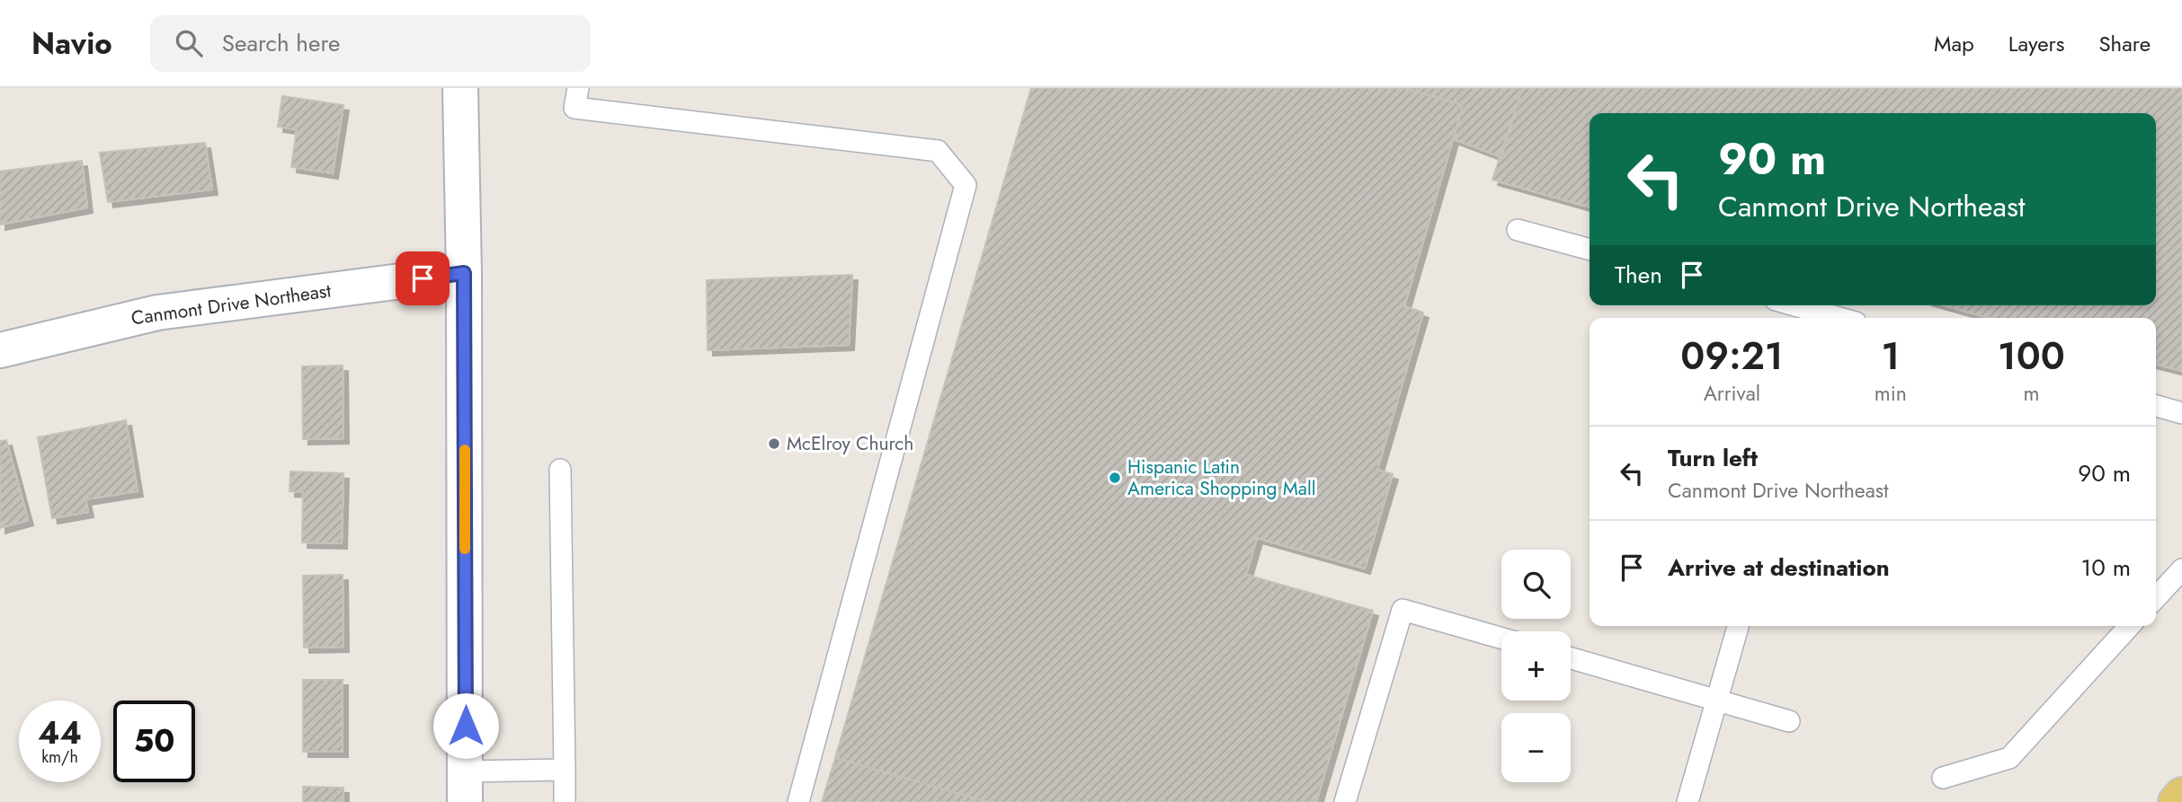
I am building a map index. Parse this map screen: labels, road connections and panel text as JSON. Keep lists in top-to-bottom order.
{
  "streets": {
    "main road": ["Canmont Drive Northeast"]
  },
  "places": ["McElroy Church", "Hispanic Latin America Shopping Mall"],
  "page": {
    "header": "Navio",
    "search": "Search here",
    "nav": ["Map", "Layers", "Share"],
    "turn": ["90 m", "Canmont Drive Northeast"],
    "then": "Then",
    "eta": [
      "09:21",
      "Arrival",
      "1",
      "min",
      "100",
      "m"
    ],
    "list": [
      {
        "name": "Turn left",
        "note": "Canmont Drive Northeast",
        "value": "90 m"
      },
      {
        "name": "Arrive at destination",
        "value": "10 m"
      }
    ],
    "map_buttons": ["+", "−"],
    "speed": "44 km/h",
    "limit": "50"
  }
}
